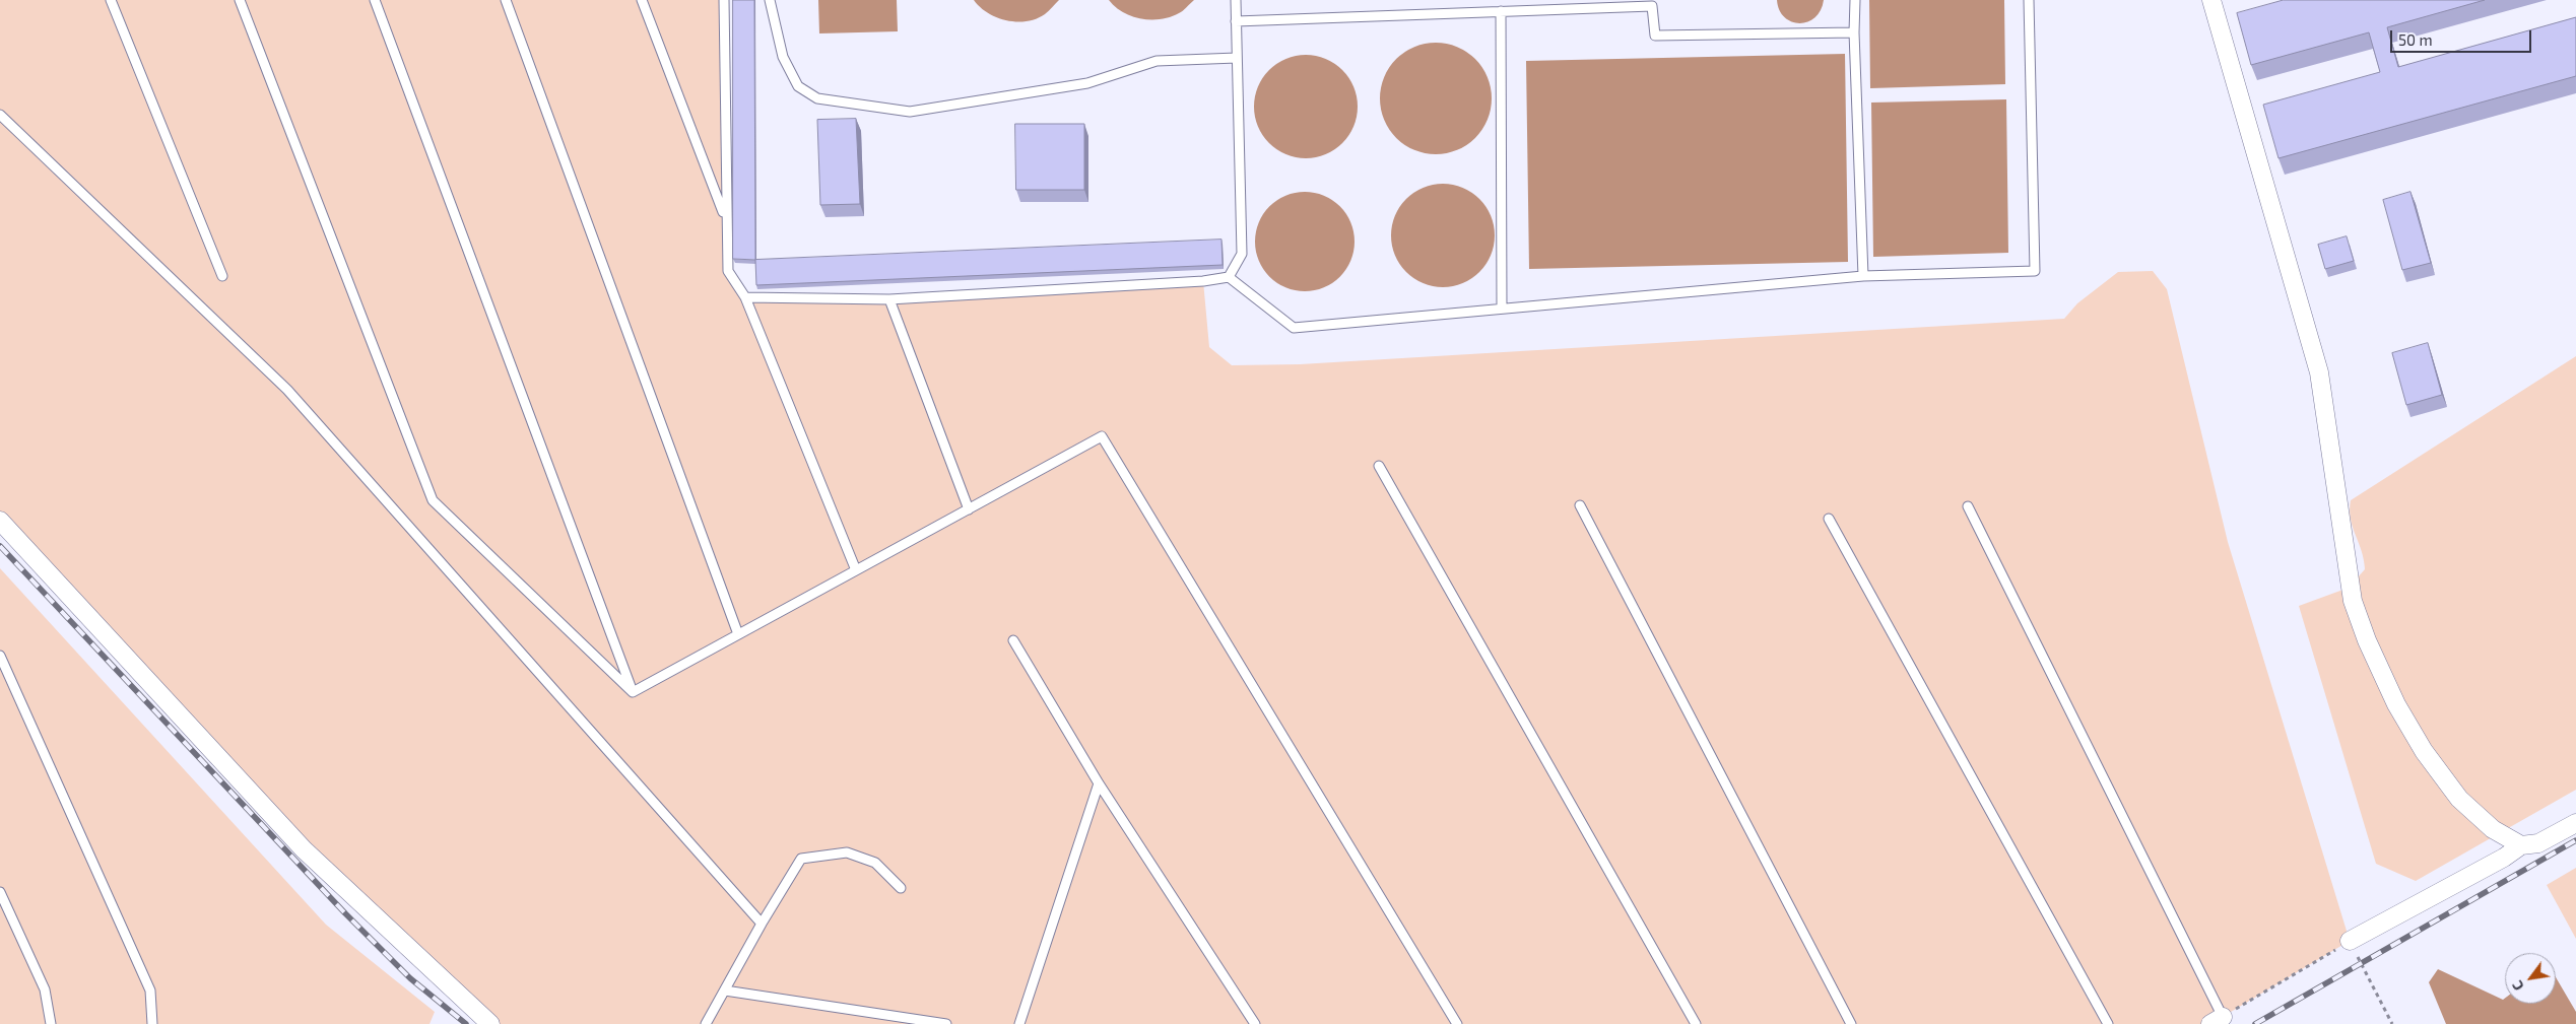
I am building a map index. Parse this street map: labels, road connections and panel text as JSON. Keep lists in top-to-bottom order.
{
  "scale_bar": "50 m",
  "north": "bottom left"
}
